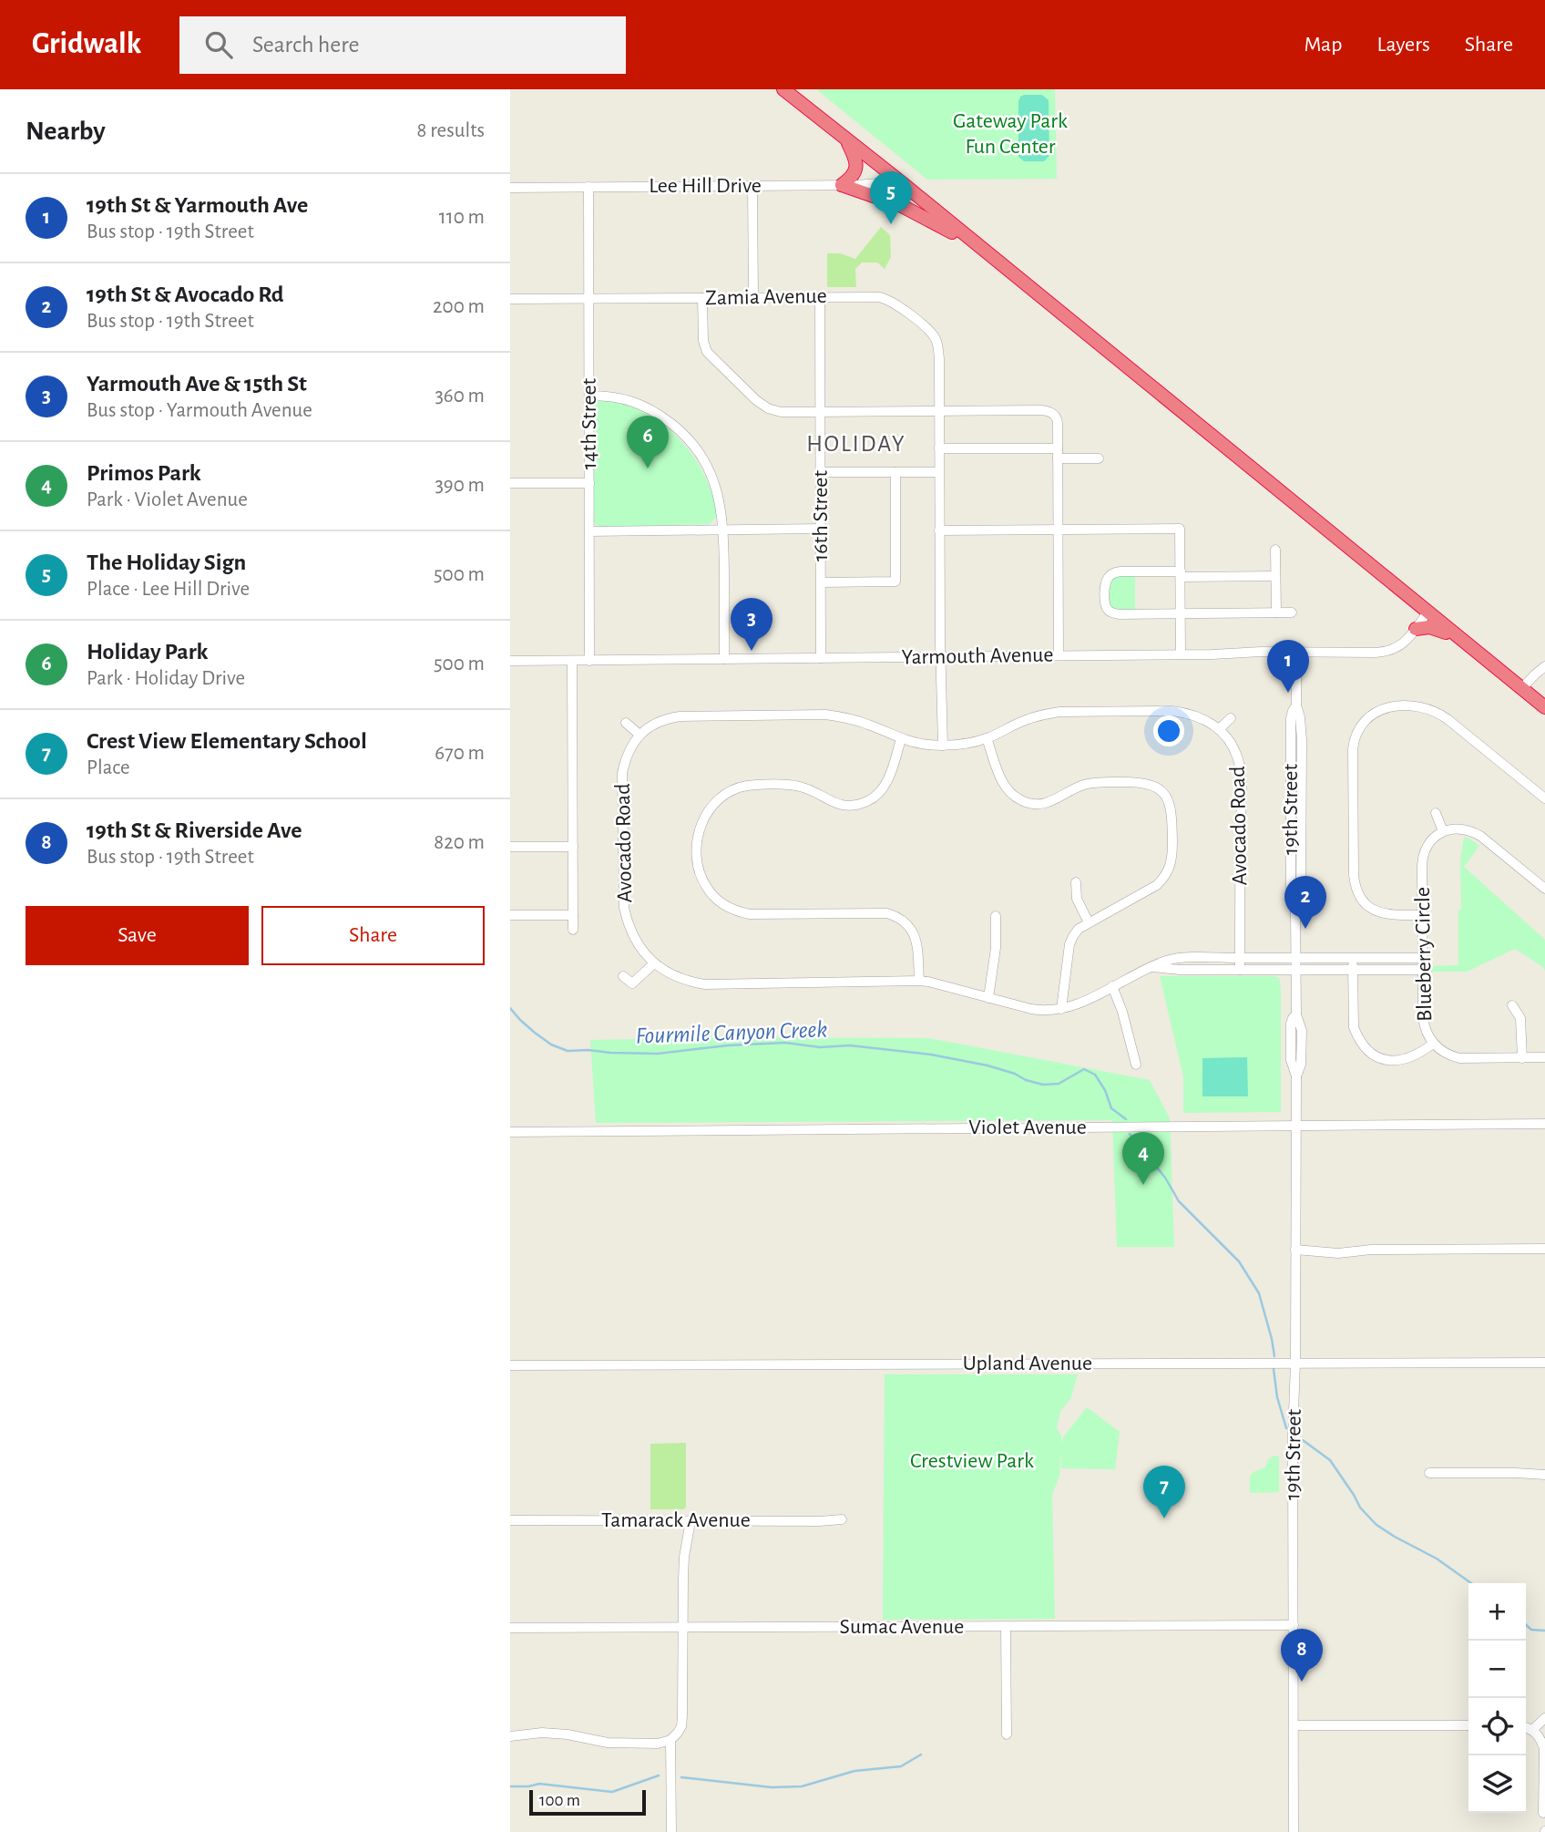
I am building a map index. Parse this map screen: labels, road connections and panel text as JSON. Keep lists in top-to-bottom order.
{
  "streets": {
    "street": [
      "Lee Hill Drive",
      "Zamia Avenue",
      "14th Street",
      "16th Street",
      "Yarmouth Avenue",
      "19th Street",
      "Avocado Road",
      "Blueberry Circle",
      "Violet Avenue",
      "Upland Avenue",
      "Tamarack Avenue",
      "Sumac Avenue"
    ]
  },
  "crossings": [
    ["Lee Hill Drive", "14th Street"],
    ["Zamia Avenue", "14th Street"],
    ["Zamia Avenue", "16th Street"],
    ["Zamia Avenue", "Yarmouth Avenue"],
    ["Zamia Avenue", "Avocado Road"],
    ["14th Street", "Yarmouth Avenue"],
    ["16th Street", "Yarmouth Avenue"],
    ["Yarmouth Avenue", "19th Street"],
    ["19th Street", "Avocado Road"],
    ["19th Street", "Violet Avenue"],
    ["19th Street", "Upland Avenue"],
    ["19th Street", "Sumac Avenue"],
    ["Avocado Road", "Blueberry Circle"]
  ],
  "districts": ["HOLIDAY"],
  "water": ["Fourmile Canyon Creek"],
  "parks": ["Gateway Park Fun Center", "Crestview Park"],
  "scale_bar": "100 m",
  "page": {
    "header": "Gridwalk",
    "search": "Search here",
    "nav": ["Map", "Layers", "Share"],
    "heading": ["Nearby", "8 results"],
    "pins": [
      "5",
      "6",
      "3",
      "1",
      "2",
      "4",
      "7",
      "8"
    ],
    "list": [
      {
        "mark": "1",
        "name": "19th St & Yarmouth Ave",
        "note": "Bus stop · 19th Street",
        "value": "110 m"
      },
      {
        "mark": "2",
        "name": "19th St & Avocado Rd",
        "note": "Bus stop · 19th Street",
        "value": "200 m"
      },
      {
        "mark": "3",
        "name": "Yarmouth Ave & 15th St",
        "note": "Bus stop · Yarmouth Avenue",
        "value": "360 m"
      },
      {
        "mark": "4",
        "name": "Primos Park",
        "note": "Park · Violet Avenue",
        "value": "390 m"
      },
      {
        "mark": "5",
        "name": "The Holiday Sign",
        "note": "Place · Lee Hill Drive",
        "value": "500 m"
      },
      {
        "mark": "6",
        "name": "Holiday Park",
        "note": "Park · Holiday Drive",
        "value": "500 m"
      },
      {
        "mark": "7",
        "name": "Crest View Elementary School",
        "note": "Place",
        "value": "670 m"
      },
      {
        "mark": "8",
        "name": "19th St & Riverside Ave",
        "note": "Bus stop · 19th Street",
        "value": "820 m"
      }
    ],
    "buttons": ["Save", "Share"],
    "map_buttons": ["+", "−"],
    "scale": "100 m"
  }
}
